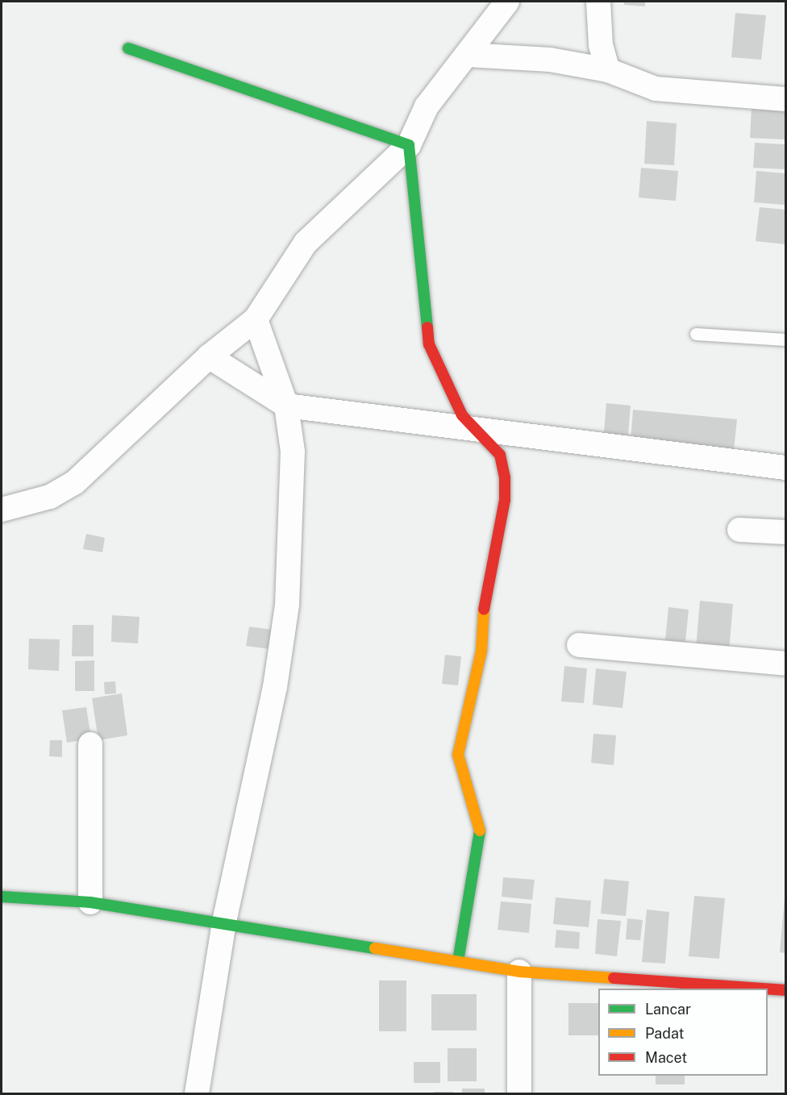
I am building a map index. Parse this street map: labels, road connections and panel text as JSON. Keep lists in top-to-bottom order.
{
  "legend": ["Lancar", "Padat", "Macet"]
}
